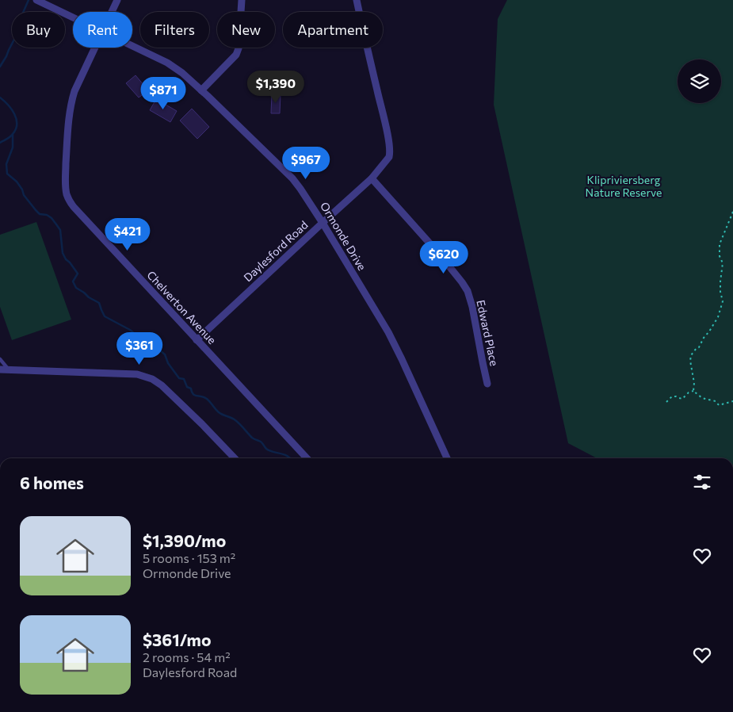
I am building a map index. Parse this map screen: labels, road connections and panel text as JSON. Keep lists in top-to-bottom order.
{
  "streets": {
    "street": [
      "Ormonde Drive",
      "Daylesford Road",
      "Chelverton Avenue",
      "Edward Place"
    ]
  },
  "crossings": [
    ["Ormonde Drive", "Daylesford Road"],
    ["Daylesford Road", "Chelverton Avenue"],
    ["Daylesford Road", "Edward Place"]
  ],
  "parks": ["Klipriviersberg Nature Reserve"],
  "page": {
    "chip": [
      "Buy",
      "Rent",
      "Filters",
      "New",
      "Apartment"
    ],
    "price": [
      "$1,390",
      "$871",
      "$967",
      "$421",
      "$620",
      "$361"
    ],
    "heading": "6 homes",
    "list": [
      {
        "name": "$1,390/mo",
        "note": "5 rooms · 153 m² · Ormonde Drive"
      },
      {
        "name": "$361/mo",
        "note": "2 rooms · 54 m² · Daylesford Road"
      }
    ]
  }
}
